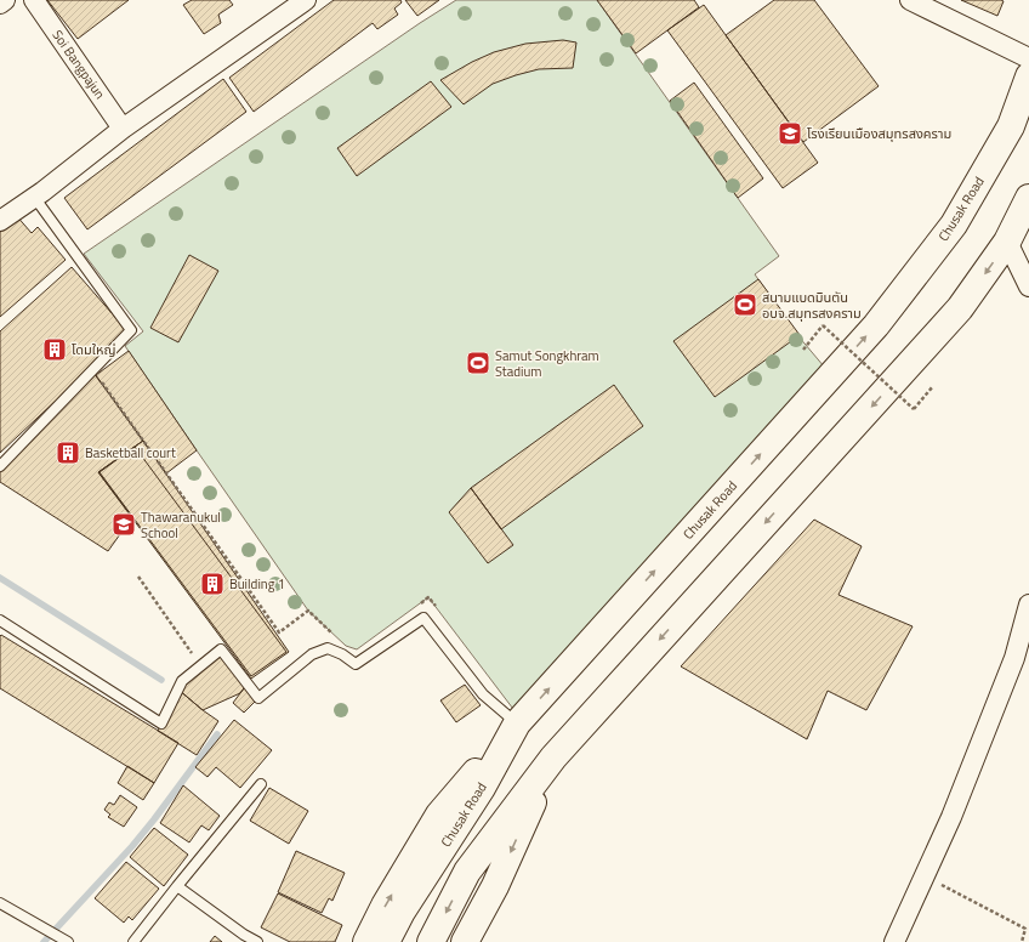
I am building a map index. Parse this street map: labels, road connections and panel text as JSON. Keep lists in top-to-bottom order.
{
  "streets": {
    "main road": ["Chusak Road"],
    "street": ["Soi Bangpajun"]
  },
  "places": {
    "school or university": ["โรงเรียนเมืองสมุทรสงคราม", "Thawaranukul School"],
    "sports": ["สนามแบดมินตัน อบจ.สมุทรสงคราม", "Samut Songkhram Stadium"],
    "building": ["โดมใหญ่", "Basketball court", "Building 1"]
  }
}
